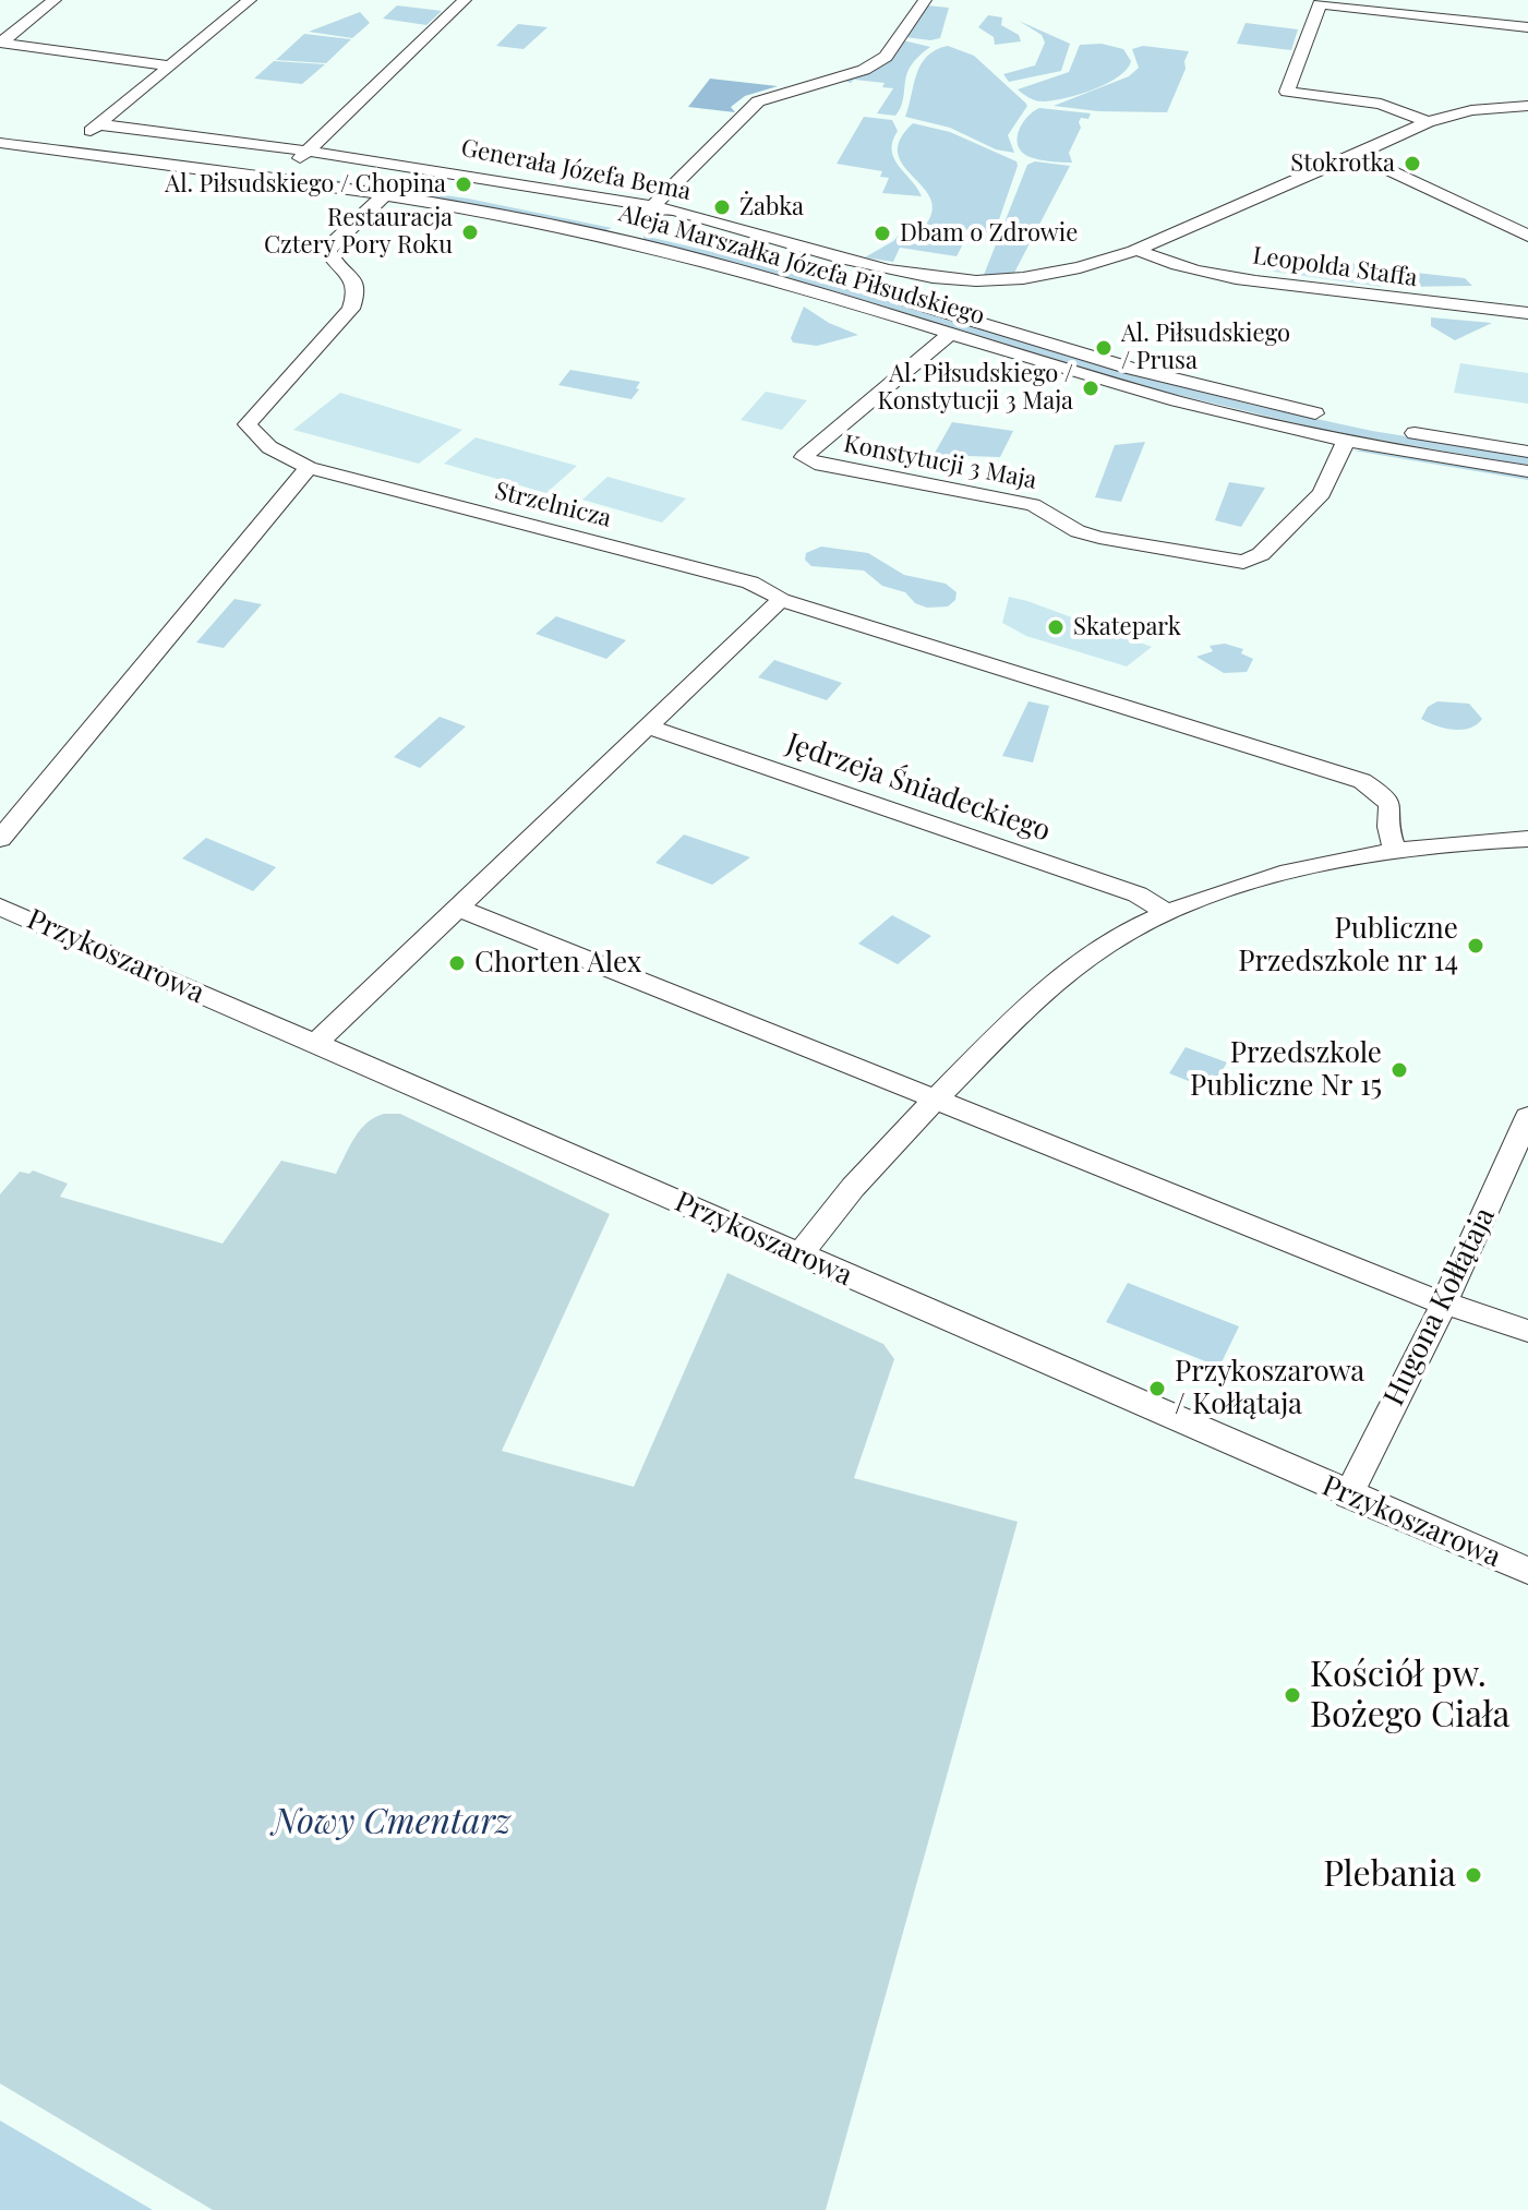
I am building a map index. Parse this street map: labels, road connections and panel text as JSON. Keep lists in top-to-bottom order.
{
  "streets": {
    "street": [
      "Generała Józefa Bema",
      "Aleja Marszałka Józefa Piłsudskiego",
      "Leopolda Staffa",
      "Konstytucji 3 Maja",
      "Strzelnicza",
      "Jędrzeja Śniadeckiego",
      "Przykoszarowa",
      "Hugona Kołłątaja"
    ]
  },
  "crossings": [
    ["Generała Józefa Bema", "Leopolda Staffa"],
    ["Aleja Marszałka Józefa Piłsudskiego", "Konstytucji 3 Maja"],
    ["Aleja Marszałka Józefa Piłsudskiego", "Strzelnicza"],
    ["Przykoszarowa", "Hugona Kołłątaja"]
  ],
  "parks": ["Nowy Cmentarz"],
  "places": [
    "Stokrotka",
    "Al. Piłsudskiego / Chopina",
    "Żabka",
    "Restauracja Cztery Pory Roku",
    "Dbam o Zdrowie",
    "Al. Piłsudskiego / Prusa",
    "Al. Piłsudskiego / Konstytucji 3 Maja",
    "Skatepark",
    "Publiczne Przedszkole nr 14",
    "Chorten Alex",
    "Przedszkole Publiczne Nr 15",
    "Przykoszarowa / Kołłątaja",
    "Kościół pw. Bożego Ciała",
    "Plebania"
  ]
}
